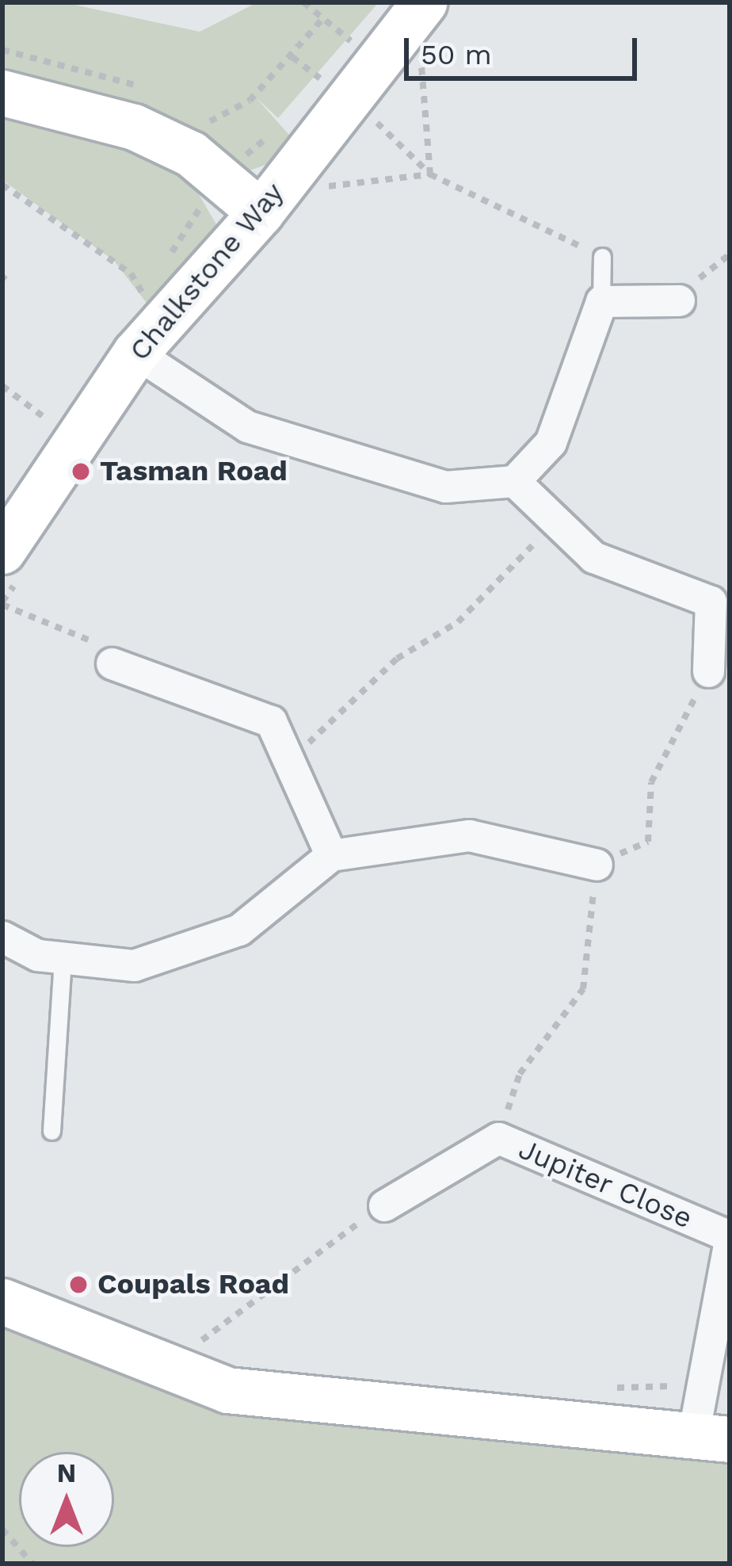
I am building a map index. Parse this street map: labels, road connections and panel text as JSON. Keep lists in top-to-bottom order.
{
  "streets": {
    "street": ["Chalkstone Way", "Jupiter Close"]
  },
  "places": ["Tasman Road", "Coupals Road"],
  "scale_bar": "50 m",
  "north": "top"
}
